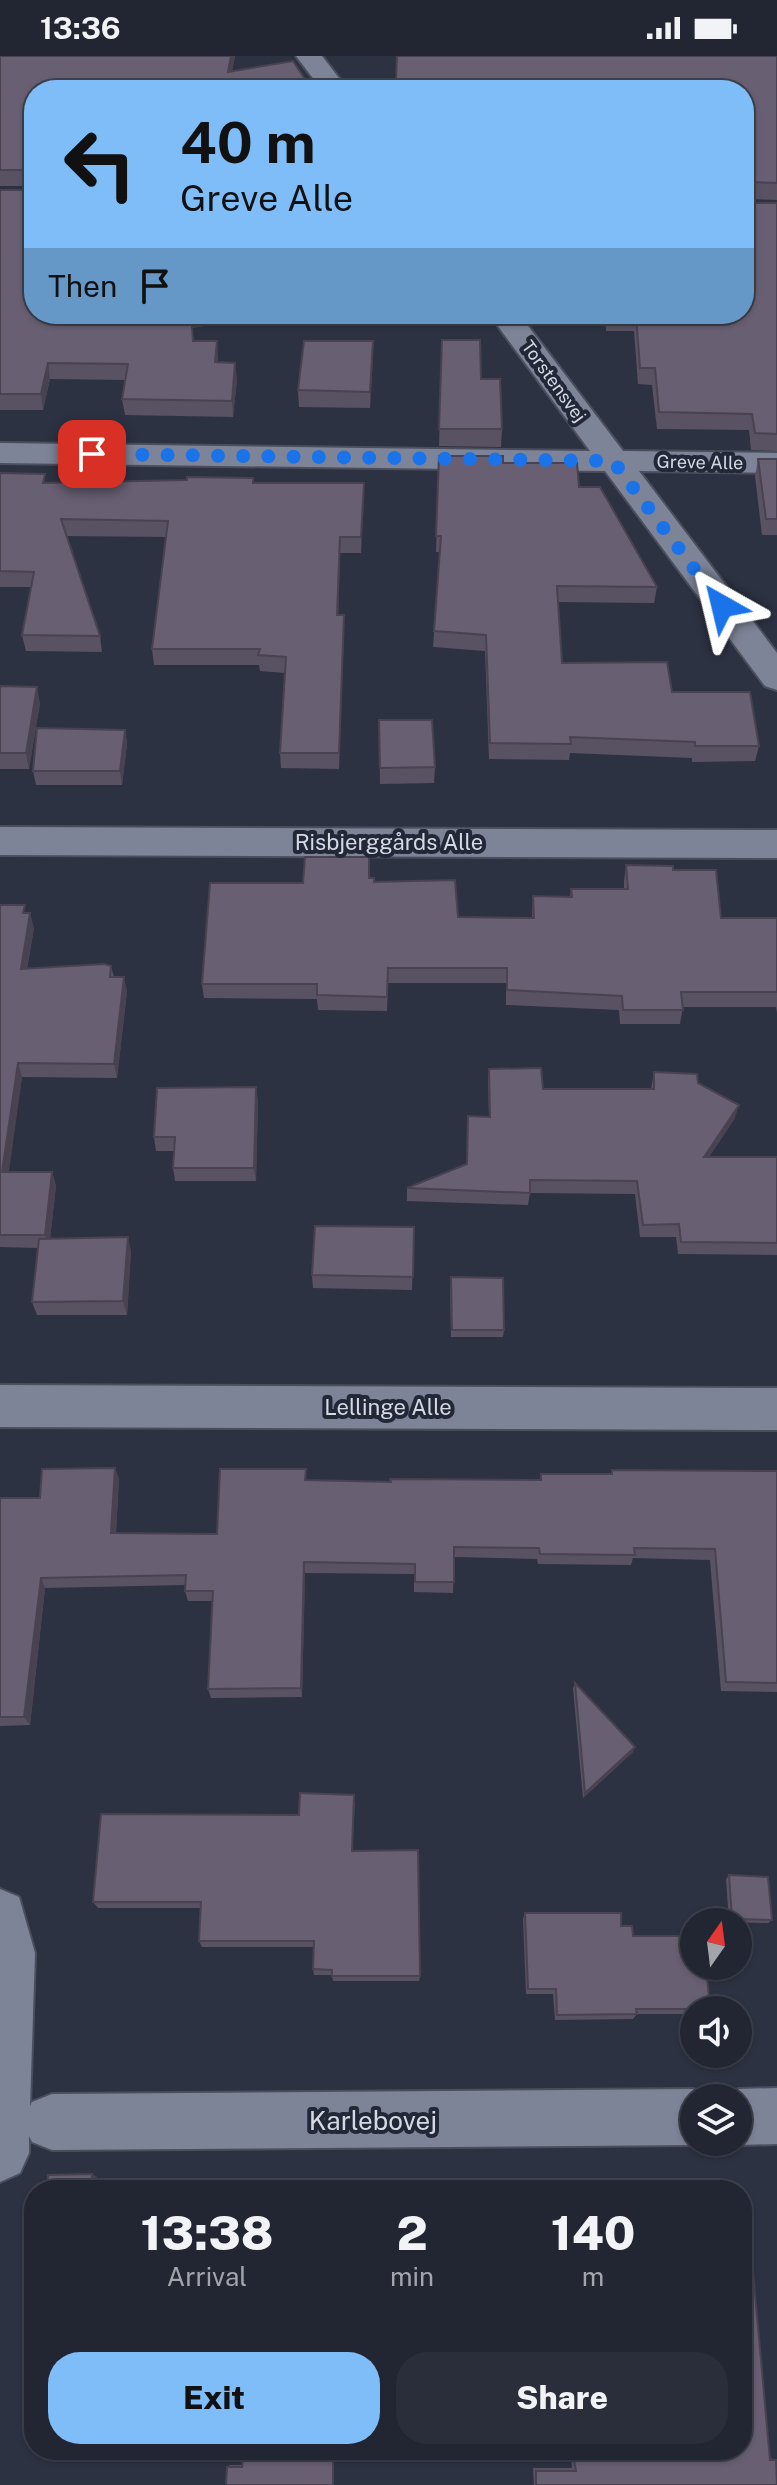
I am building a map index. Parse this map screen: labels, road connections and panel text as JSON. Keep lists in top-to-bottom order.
{
  "streets": {
    "street": [
      "Torstensvej",
      "Greve Alle",
      "Risbjerggårds Alle",
      "Lellinge Alle",
      "Karlebovej"
    ]
  },
  "crossings": [
    ["Torstensvej", "Greve Alle"]
  ],
  "north": "top",
  "page": {
    "status": "13:36",
    "turn": ["40 m", "Greve Alle"],
    "then": "Then",
    "eta": [
      "13:38",
      "Arrival",
      "2",
      "min",
      "140",
      "m"
    ],
    "buttons": ["Exit", "Share"]
  }
}
